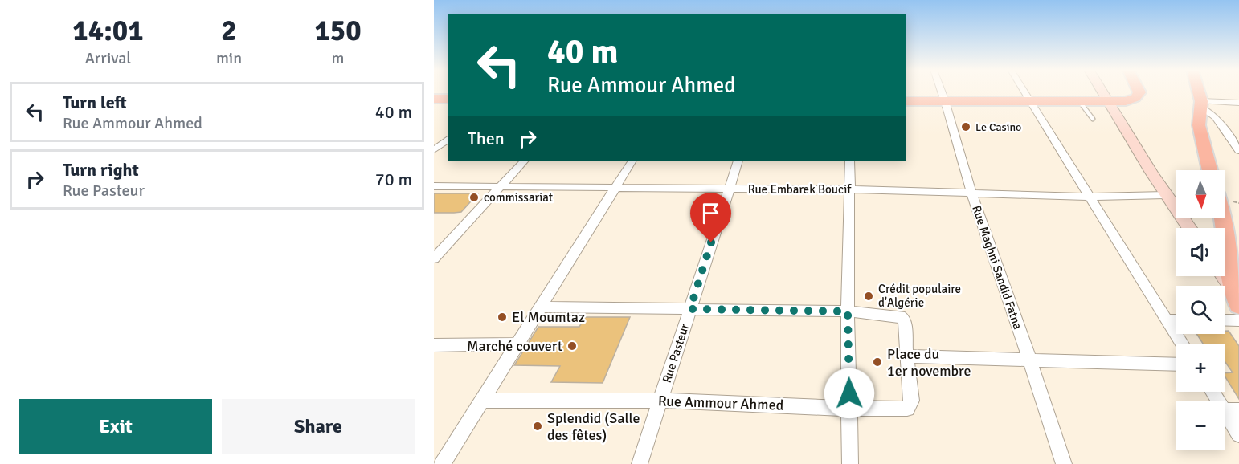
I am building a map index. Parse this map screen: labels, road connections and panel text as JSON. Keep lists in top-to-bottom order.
{
  "streets": {
    "street": [
      "Rue Embarek Boucif",
      "Rue Maghni Sandid Fatna",
      "Rue Pasteur",
      "Rue Ammour Ahmed"
    ]
  },
  "crossings": [
    ["Rue Embarek Boucif", "Rue Maghni Sandid Fatna"],
    ["Rue Embarek Boucif", "Rue Pasteur"],
    ["Rue Pasteur", "Rue Ammour Ahmed"]
  ],
  "places": [
    "Le Casino",
    "commissariat",
    "Crédit populaire d'Algérie",
    "El Moumtaz",
    "Marché couvert",
    "Place du 1er novembre",
    "Splendid (Salle des fêtes)"
  ],
  "north": "bottom",
  "page": {
    "eta": [
      "14:01",
      "Arrival",
      "2",
      "min",
      "150",
      "m"
    ],
    "turn": ["40 m", "Rue Ammour Ahmed"],
    "list": [
      {
        "name": "Turn left",
        "note": "Rue Ammour Ahmed",
        "value": "40 m"
      },
      {
        "name": "Turn right",
        "note": "Rue Pasteur",
        "value": "70 m"
      }
    ],
    "then": "Then",
    "map_buttons": ["+", "−"],
    "buttons": ["Exit", "Share"]
  }
}
